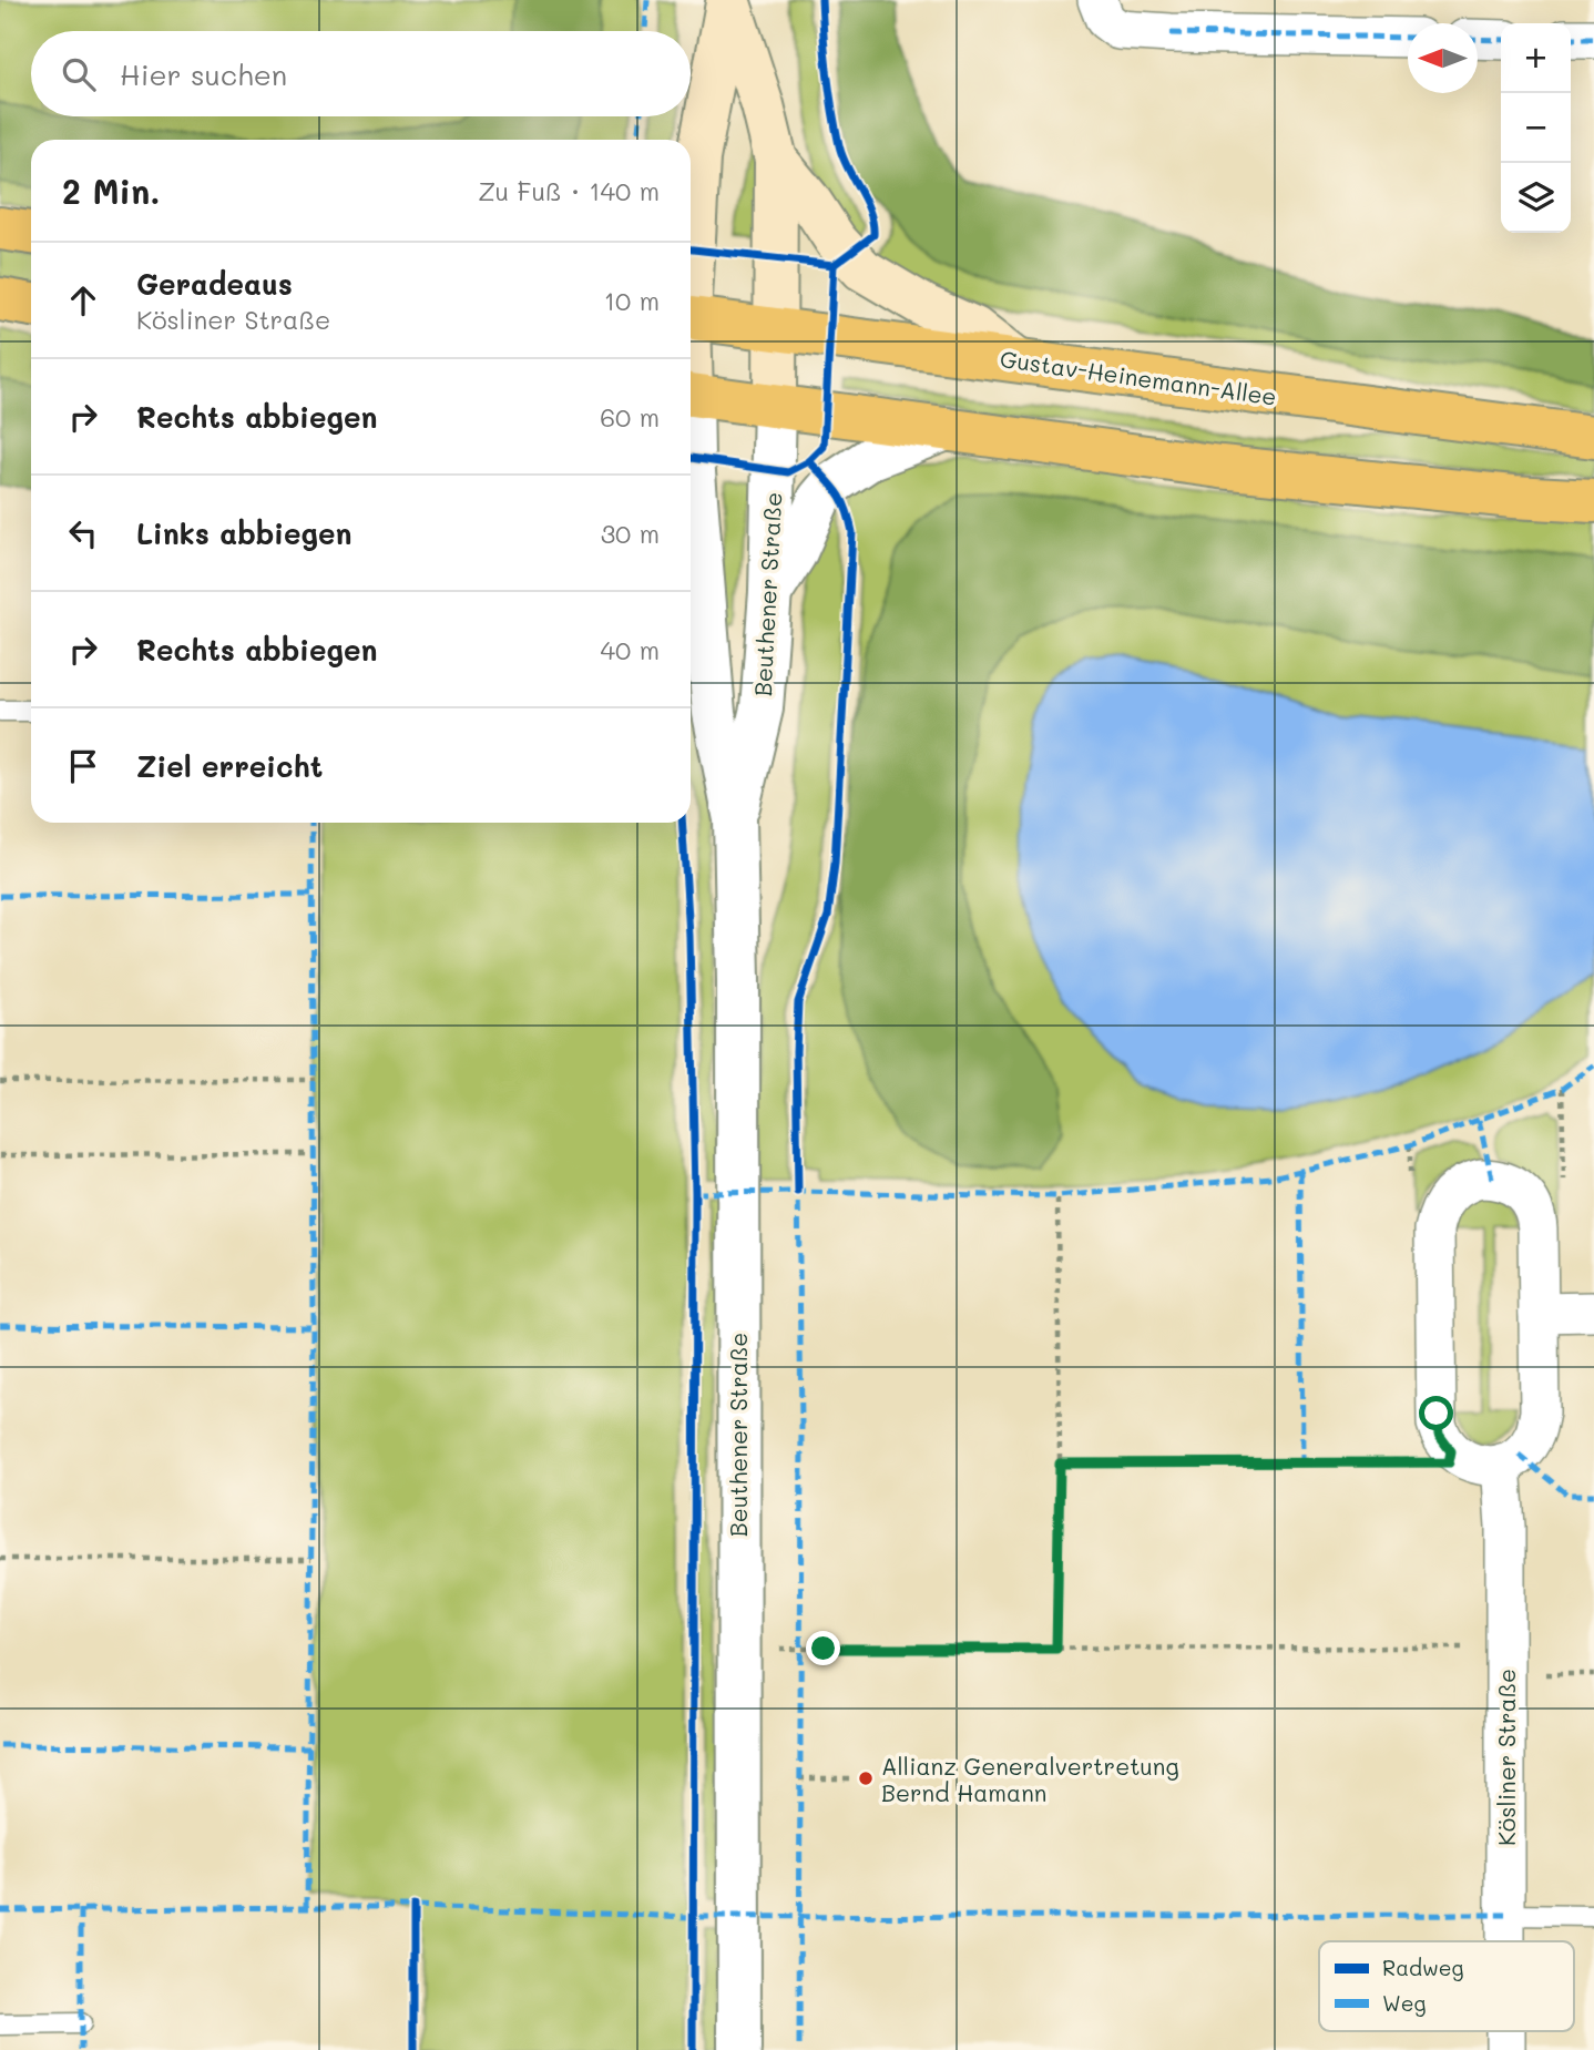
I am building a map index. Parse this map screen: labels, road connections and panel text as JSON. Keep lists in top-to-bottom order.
{
  "streets": {
    "main road": ["Gustav-Heinemann-Allee", "Beuthener Straße"],
    "street": ["Kösliner Straße"]
  },
  "crossings": [
    ["Gustav-Heinemann-Allee", "Beuthener Straße"]
  ],
  "places": ["Allianz Generalvertretung Bernd Hamann"],
  "legend": ["Radweg", "Weg"],
  "north": "left",
  "page": {
    "map_buttons": ["+", "−"],
    "search": "Hier suchen",
    "heading": ["2 Min.", "Zu Fuß · 140 m"],
    "list": [
      ["Geradeaus", "Kösliner Straße", "10 m"],
      ["Rechts abbiegen", "60 m"],
      ["Links abbiegen", "30 m"],
      ["Rechts abbiegen", "40 m"],
      "Ziel erreicht"
    ]
  }
}
